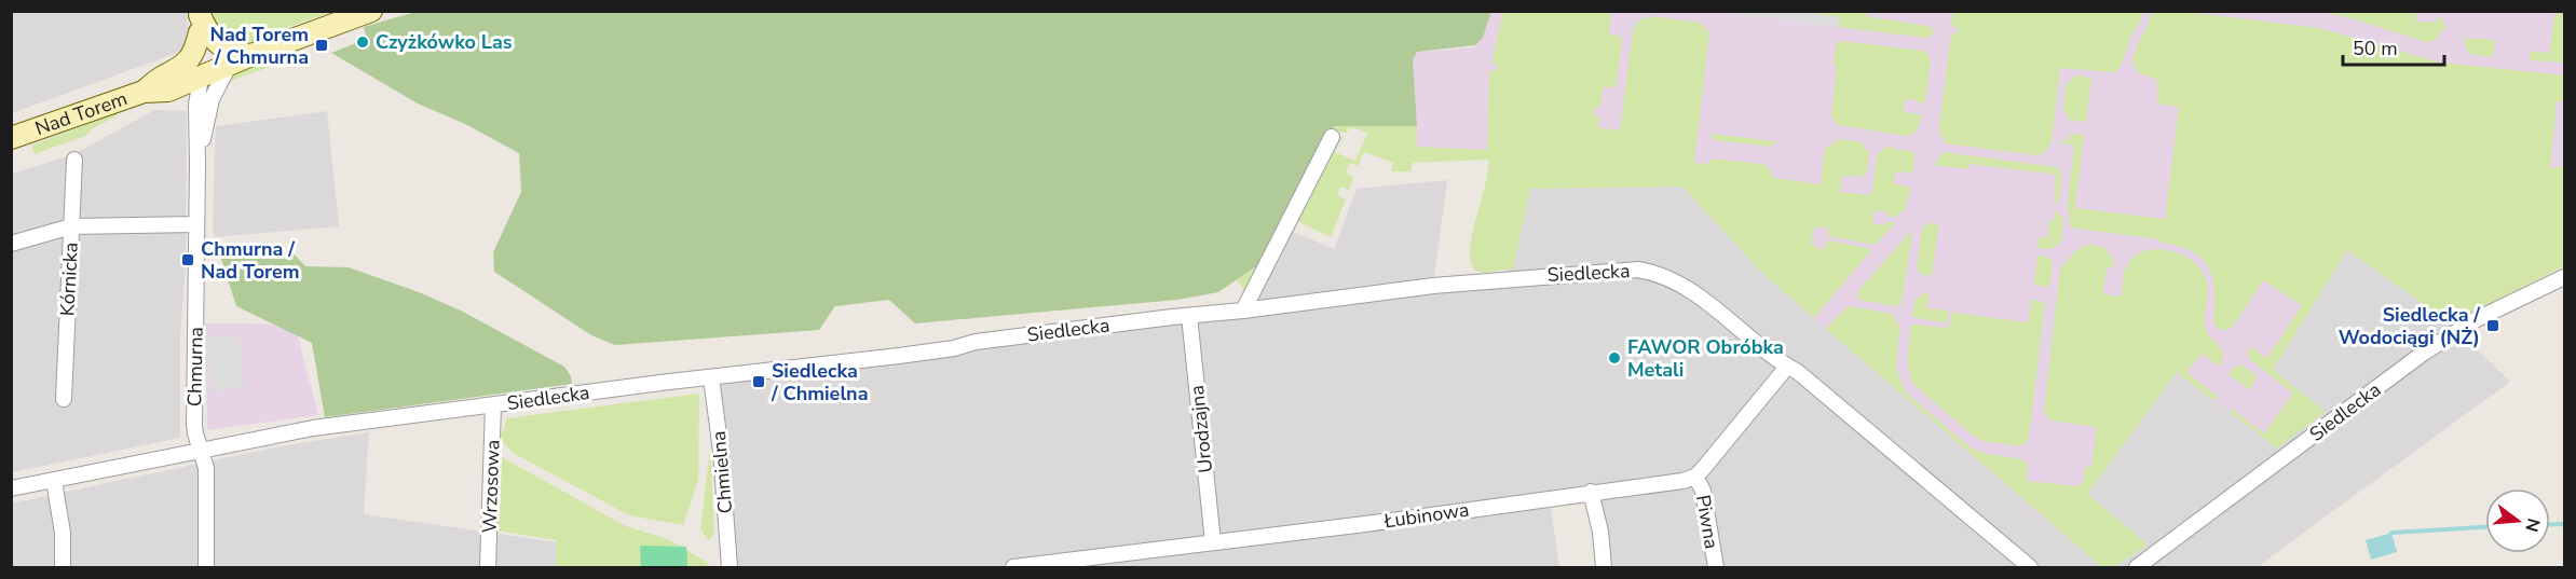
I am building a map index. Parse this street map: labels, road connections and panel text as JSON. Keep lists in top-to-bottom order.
{
  "streets": {
    "main road": ["Nad Torem", "Chmurna"],
    "street": [
      "Siedlecka",
      "Kórnicka",
      "Urodzajna",
      "Chmielna",
      "Wrzosowa",
      "Łubinowa",
      "Piwna"
    ]
  },
  "crossings": [
    ["Nad Torem", "Chmurna"],
    ["Siedlecka", "Chmurna"],
    ["Siedlecka", "Urodzajna"],
    ["Siedlecka", "Chmielna"],
    ["Siedlecka", "Wrzosowa"],
    ["Urodzajna", "Łubinowa"],
    ["Łubinowa", "Piwna"]
  ],
  "places": {
    "other": ["Czyżkówko Las", "FAWOR Obróbka Metali"],
    "transit": [
      "Nad Torem / Chmurna",
      "Chmurna / Nad Torem",
      "Siedlecka / Wodociągi (NŻ)",
      "Siedlecka / Chmielna"
    ]
  },
  "scale_bar": "50 m",
  "north": "right"
}
